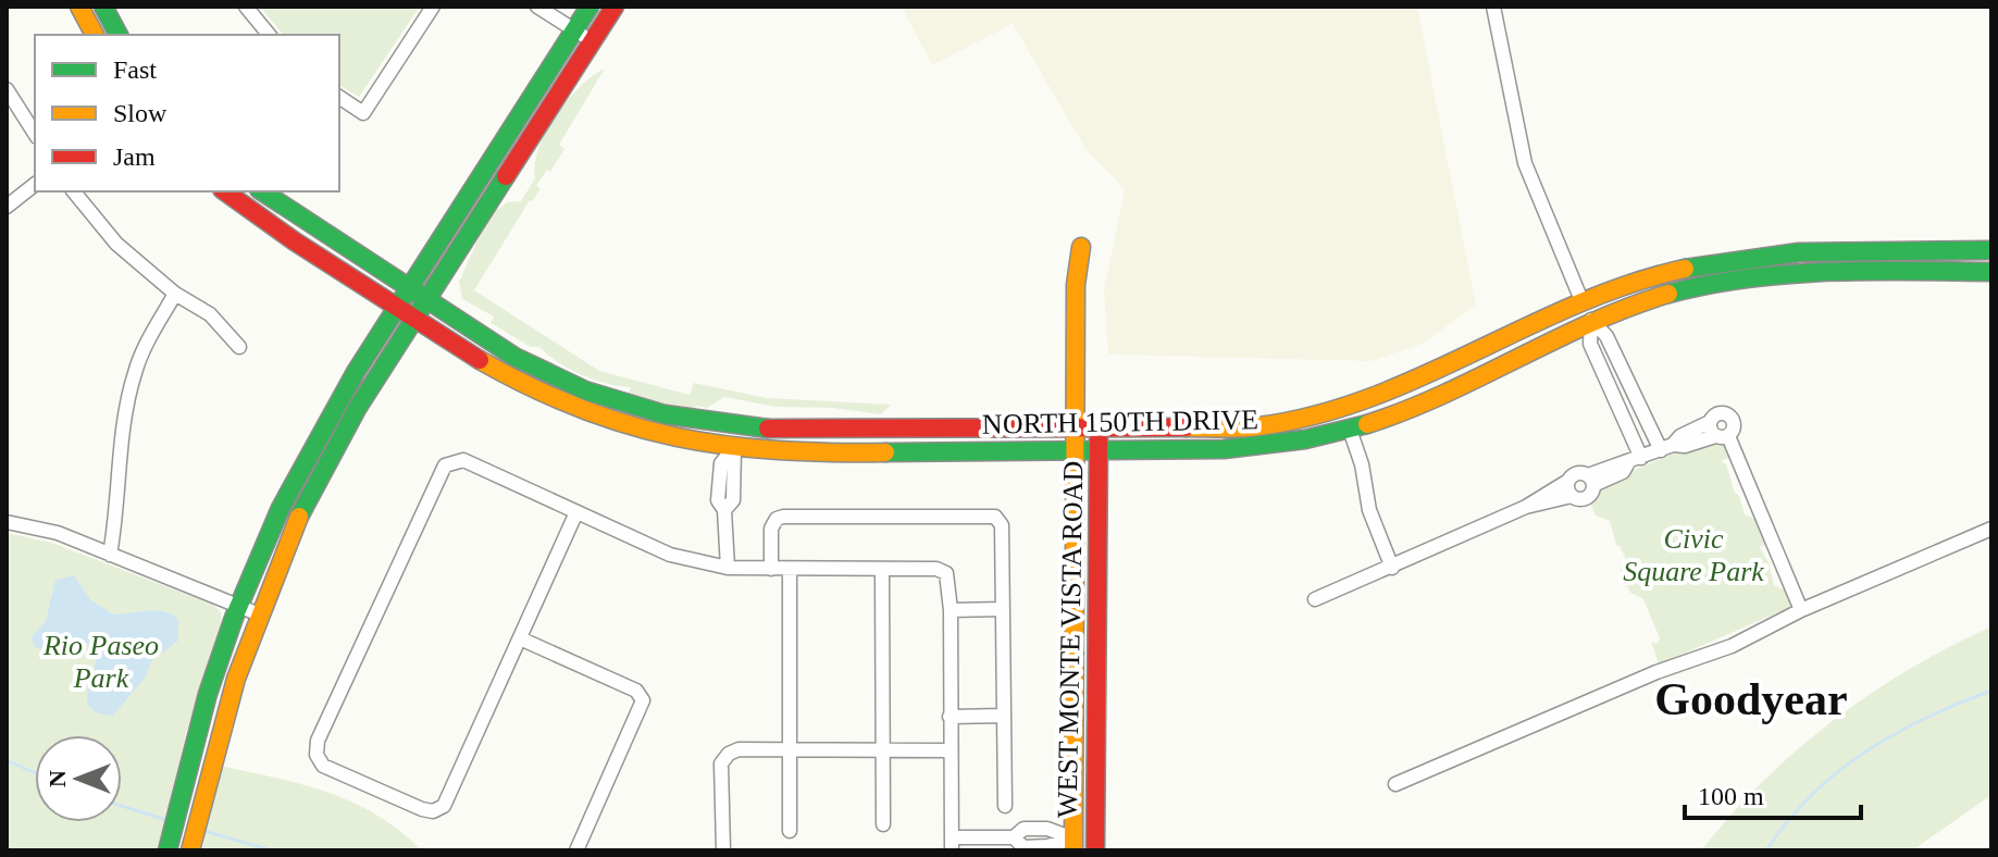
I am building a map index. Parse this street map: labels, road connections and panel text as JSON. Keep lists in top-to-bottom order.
{
  "streets": {
    "street": ["NORTH 150TH DRIVE", "WEST MONTE VISTA ROAD"]
  },
  "crossings": [
    ["NORTH 150TH DRIVE", "WEST MONTE VISTA ROAD"]
  ],
  "districts": ["Goodyear"],
  "parks": ["Civic Square Park", "Rio Paseo Park"],
  "legend": ["Fast", "Slow", "Jam"],
  "scale_bar": "100 m",
  "north": "left"
}
